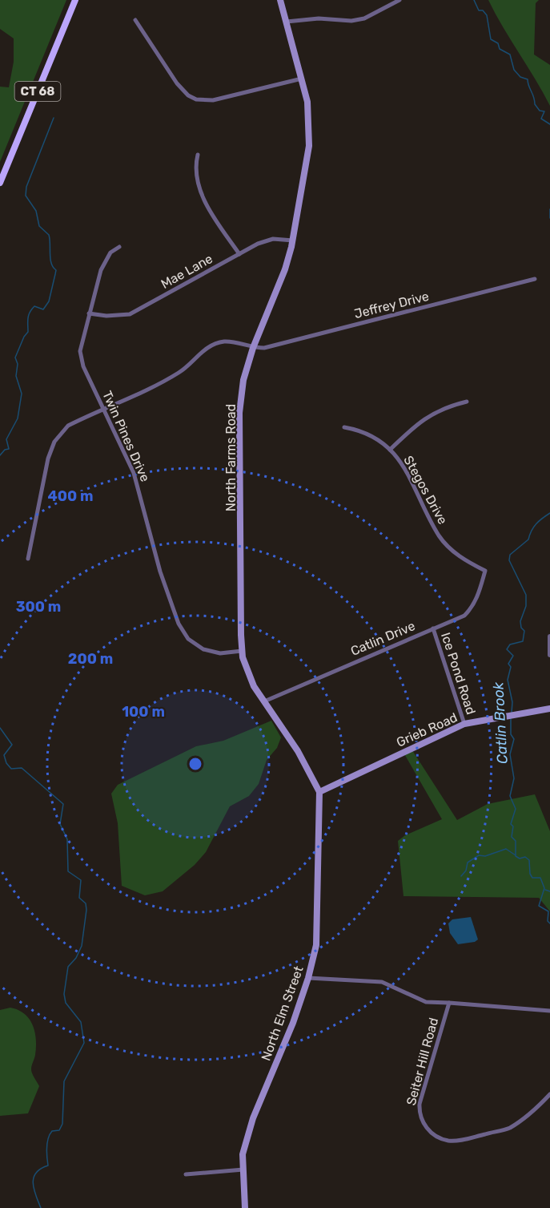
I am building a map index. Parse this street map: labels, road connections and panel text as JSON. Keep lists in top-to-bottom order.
{
  "streets": {
    "main road": [
      "CT 68",
      "North Farms Road",
      "Grieb Road",
      "North Elm Street"
    ],
    "street": [
      "Mae Lane",
      "Jeffrey Drive",
      "Twin Pines Drive",
      "Stegos Drive",
      "Catlin Drive",
      "Ice Pond Road",
      "Seiter Hill Road"
    ]
  },
  "crossings": [
    ["Mae Lane", "Twin Pines Drive"],
    ["Mae Lane", "North Farms Road"],
    ["Jeffrey Drive", "North Farms Road"],
    ["Twin Pines Drive", "North Farms Road"],
    ["North Farms Road", "Catlin Drive"],
    ["North Farms Road", "Grieb Road"],
    ["North Farms Road", "North Elm Street"],
    ["Stegos Drive", "Catlin Drive"],
    ["Catlin Drive", "Ice Pond Road"],
    ["Ice Pond Road", "Grieb Road"],
    ["Grieb Road", "North Elm Street"],
    ["North Elm Street", "Seiter Hill Road"]
  ],
  "water": ["Catlin Brook"],
  "rings": [
    "400 m",
    "300 m",
    "200 m",
    "100 m"
  ]
}
